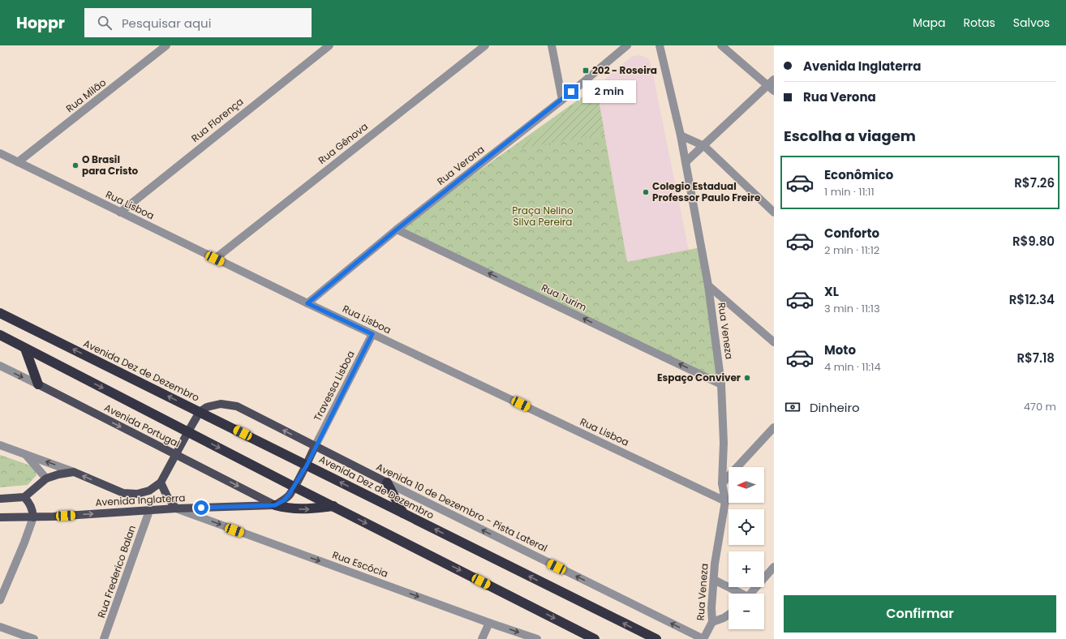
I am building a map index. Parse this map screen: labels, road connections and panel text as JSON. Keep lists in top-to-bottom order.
{
  "streets": {
    "highway": ["Avenida Dez de Dezembro"],
    "main road": ["Avenida Portugal", "Avenida Inglaterra", "Avenida 10 de Dezembro - Pista Lateral"],
    "street": [
      "Rua Milão",
      "Rua Florença",
      "Rua Gênova",
      "Rua Verona",
      "Rua Lisboa",
      "Rua Turim",
      "Rua Veneza",
      "Travessa Lisboa",
      "Rua Escócia",
      "Rua Frederico Balan"
    ]
  },
  "crossings": [
    ["Rua Milão", "Rua Lisboa"],
    ["Rua Florença", "Rua Lisboa"],
    ["Rua Gênova", "Rua Lisboa"],
    ["Rua Verona", "Rua Lisboa"],
    ["Rua Verona", "Rua Turim"],
    ["Rua Lisboa", "Rua Veneza"],
    ["Rua Lisboa", "Travessa Lisboa"],
    ["Rua Turim", "Rua Veneza"],
    ["Rua Veneza", "Avenida 10 de Dezembro - Pista Lateral"],
    ["Avenida Dez de Dezembro", "Avenida Inglaterra"],
    ["Travessa Lisboa", "Avenida 10 de Dezembro - Pista Lateral"],
    ["Avenida Portugal", "Avenida Inglaterra"],
    ["Avenida Inglaterra", "Rua Escócia"],
    ["Avenida Inglaterra", "Rua Frederico Balan"]
  ],
  "one_way": [
    "Rua Turim",
    "Avenida Portugal",
    "Avenida 10 de Dezembro - Pista Lateral",
    "Rua Escócia"
  ],
  "parks": ["Praça Nelino Silva Pereira"],
  "places": {
    "transit": ["202 - Roseira"],
    "other": ["O Brasil para Cristo", "Colegio Estadual Professor Paulo Freire", "Espaço Conviver"]
  },
  "north": "left",
  "page": {
    "header": "Hoppr",
    "search": "Pesquisar aqui",
    "nav": ["Mapa", "Rotas", "Salvos"],
    "banner": ["Avenida Inglaterra", "Rua Verona"],
    "bubble": "2 min",
    "heading": "Escolha a viagem",
    "list": [
      {
        "name": "Econômico",
        "note": "1 min · 11:11",
        "value": "R$7.26"
      },
      {
        "name": "Conforto",
        "note": "2 min · 11:12",
        "value": "R$9.80"
      },
      {
        "name": "XL",
        "note": "3 min · 11:13",
        "value": "R$12.34"
      },
      {
        "name": "Moto",
        "note": "4 min · 11:14",
        "value": "R$7.18"
      }
    ],
    "pay": ["Dinheiro", "470 m"],
    "map_buttons": ["+", "−"],
    "buttons": "Confirmar"
  }
}
